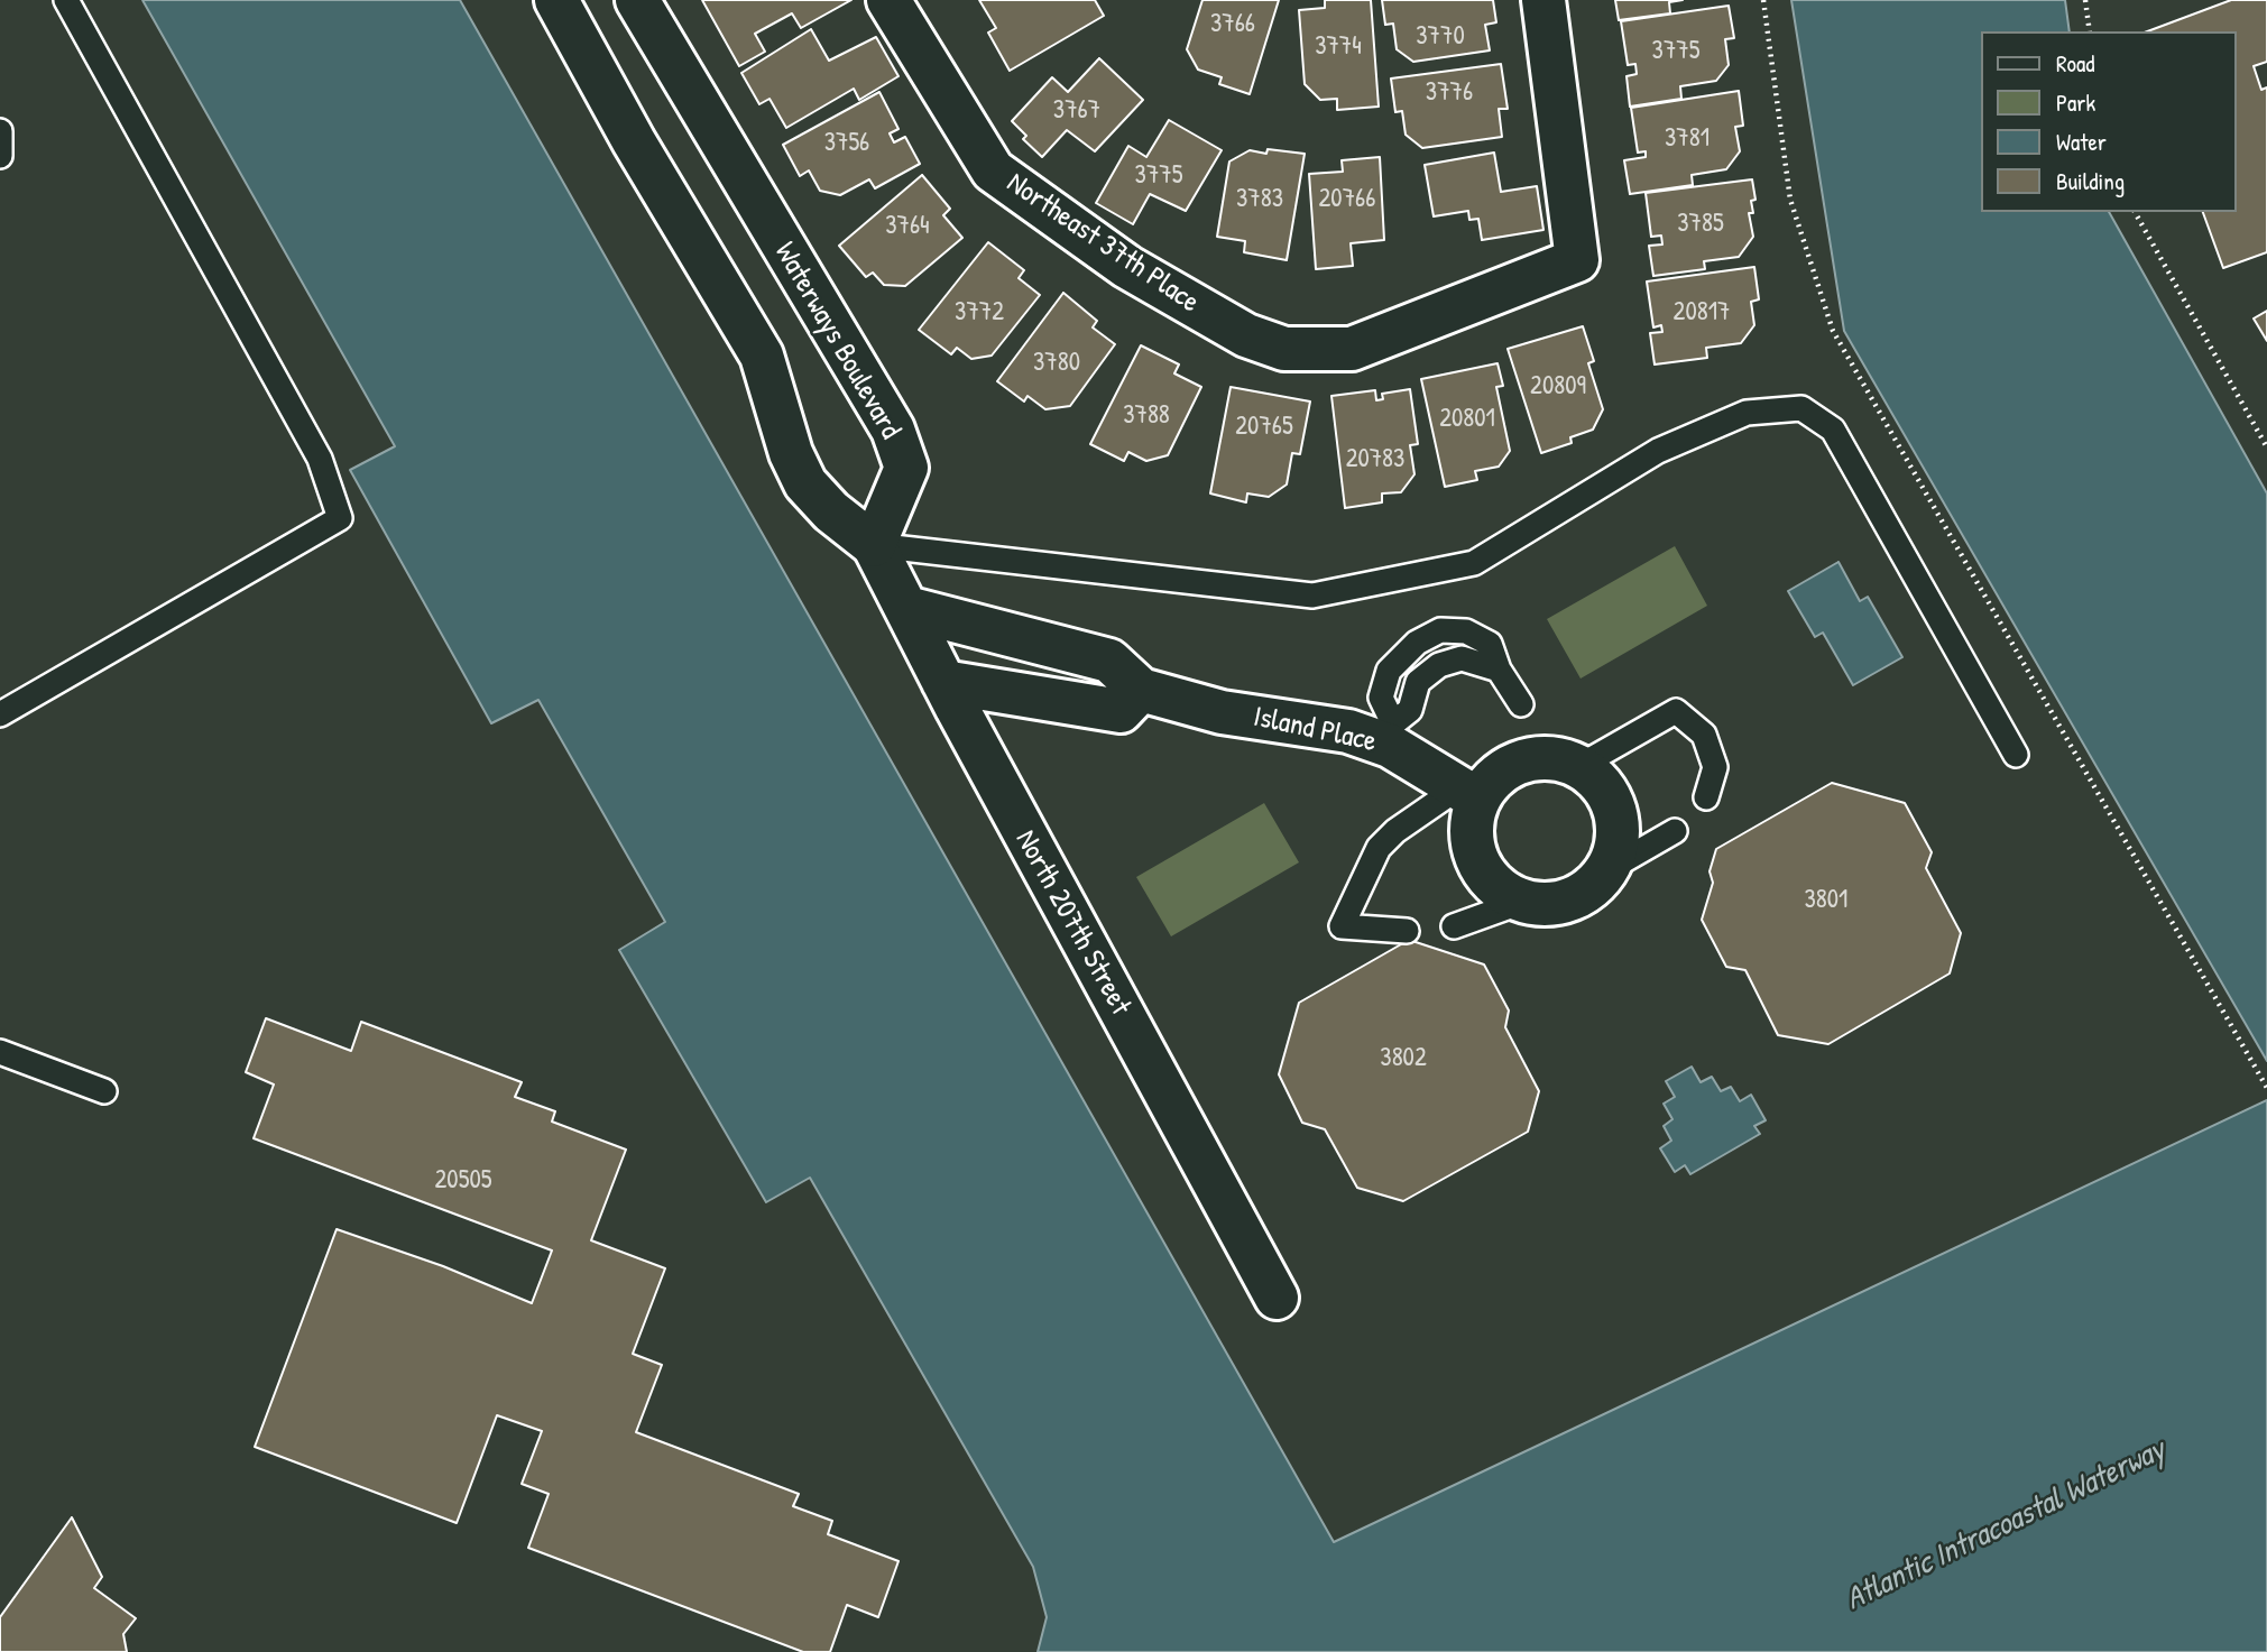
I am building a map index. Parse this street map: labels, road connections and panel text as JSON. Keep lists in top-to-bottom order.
{
  "streets": {
    "street": [
      "Northeast 37th Place",
      "Waterways Boulevard",
      "Island Place",
      "North 207th Street"
    ]
  },
  "crossings": [
    ["Waterways Boulevard", "North 207th Street"],
    ["Island Place", "North 207th Street"]
  ],
  "water": ["Atlantic Intracoastal Waterway"],
  "house_numbers": [
    "3766",
    "3770",
    "3774",
    "3775",
    "3776",
    "3767",
    "3781",
    "3756",
    "3775",
    "3783",
    "20766",
    "3785",
    "3764",
    "3772",
    "20817",
    "3780",
    "20809",
    "3788",
    "20801",
    "20765",
    "20783",
    "3801",
    "3802",
    "20505"
  ],
  "legend": [
    "Road",
    "Park",
    "Water",
    "Building"
  ]
}
